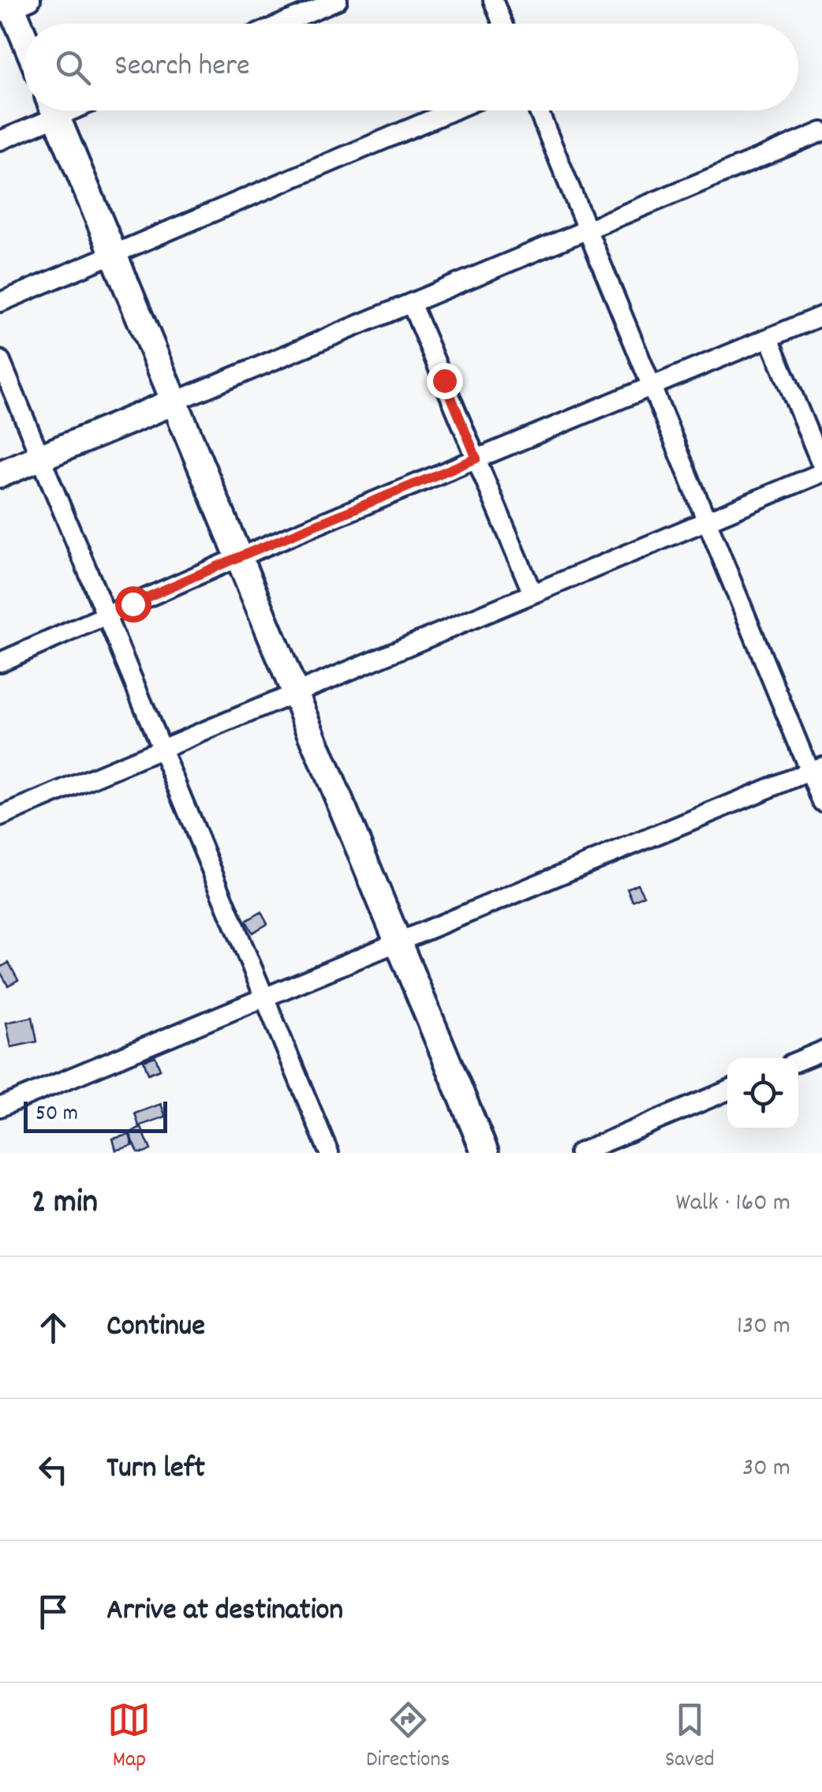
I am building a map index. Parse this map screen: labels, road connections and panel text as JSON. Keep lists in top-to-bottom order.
{
  "scale_bar": "50 m",
  "page": {
    "search": "Search here",
    "scale": "50 m",
    "heading": ["2 min", "Walk · 160 m"],
    "list": [
      ["Continue", "130 m"],
      ["Turn left", "30 m"],
      "Arrive at destination"
    ],
    "nav": ["Map", "Directions", "Saved"]
  }
}
